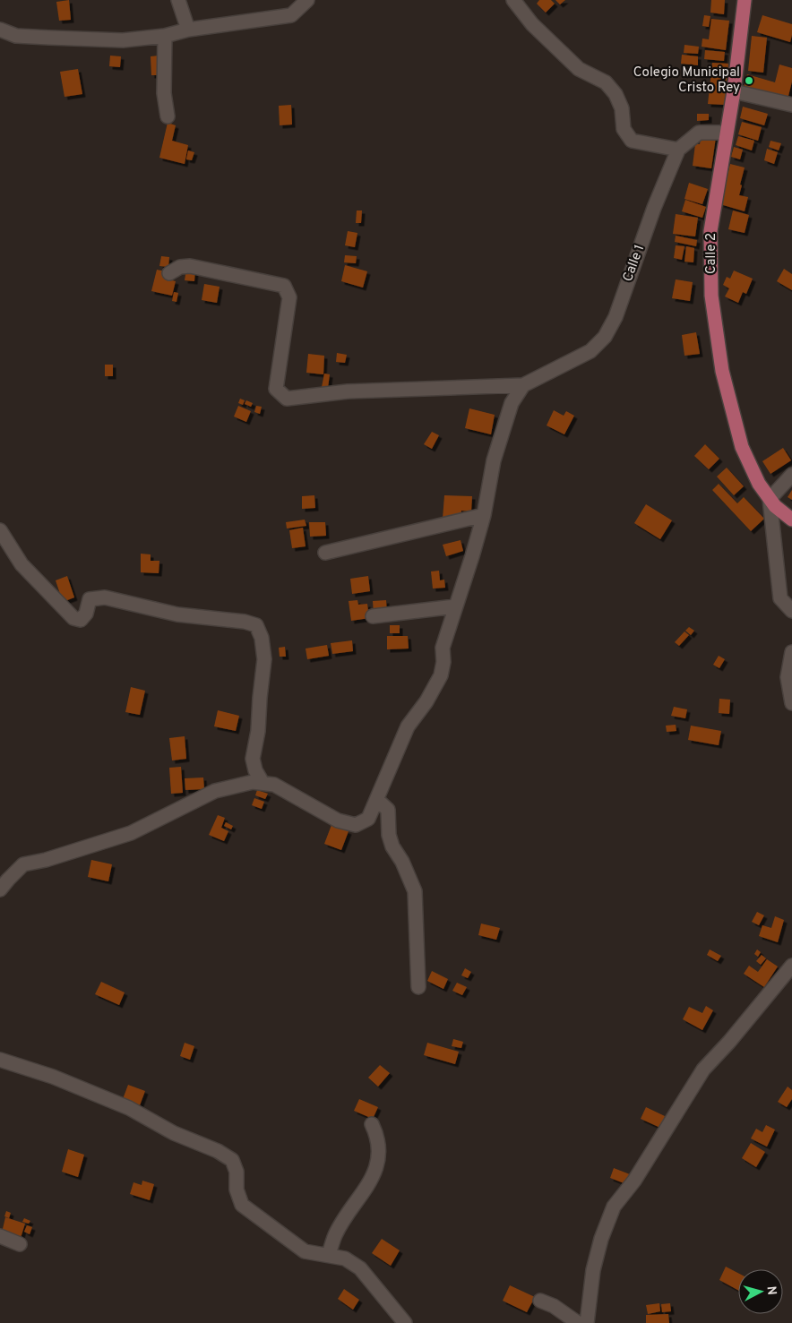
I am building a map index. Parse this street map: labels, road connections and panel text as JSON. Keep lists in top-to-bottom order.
{
  "streets": {
    "main road": ["Calle 2"],
    "street": ["Calle 1"]
  },
  "crossings": [
    ["Calle 2", "Calle 1"]
  ],
  "places": ["Colegio Municipal Cristo Rey"],
  "north": "right"
}
